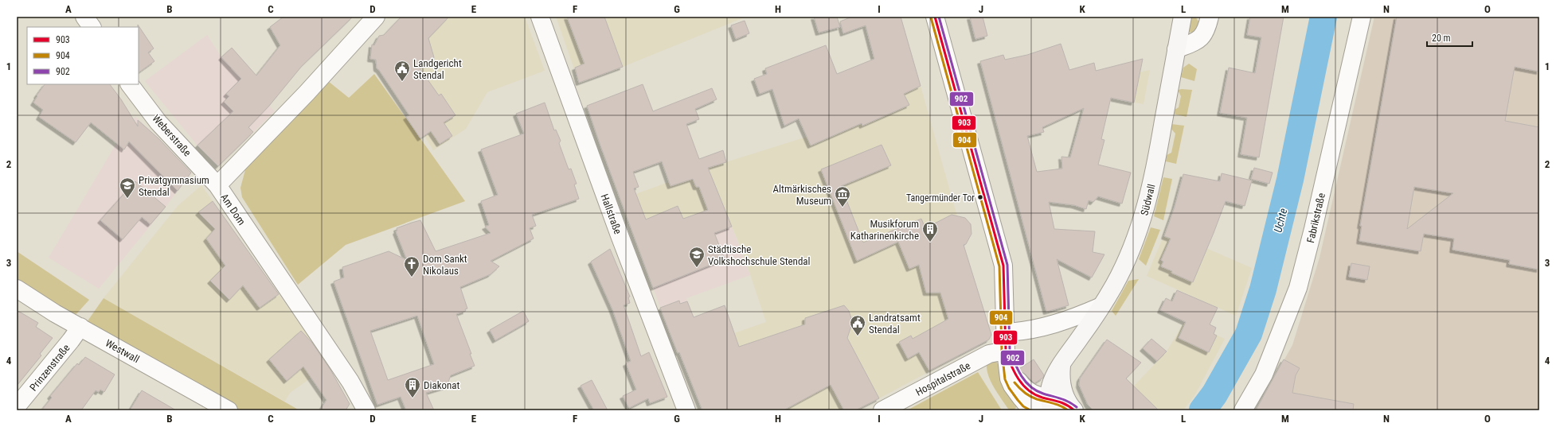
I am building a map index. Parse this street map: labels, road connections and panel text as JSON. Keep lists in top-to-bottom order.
{
  "streets": {
    "main road": ["Südwall"],
    "street": [
      "Weberstraße",
      "Am Dom",
      "Hallstraße",
      "Fabrikstraße",
      "Westwall",
      "Prinzenstraße",
      "Hospitalstraße"
    ]
  },
  "crossings": [
    ["Weberstraße", "Am Dom"],
    ["Westwall", "Prinzenstraße"]
  ],
  "water": ["Uchte"],
  "places": {
    "public building": ["Landgericht Stendal", "Landratsamt Stendal"],
    "other": ["Tangermünder Tor"],
    "school or university": ["Privatgymnasium Stendal", "Städtische Volkshochschule Stendal"],
    "museum": ["Altmärkisches Museum"],
    "building": ["Musikforum Katharinenkirche", "Diakonat"],
    "church": ["Dom Sankt Nikolaus"]
  },
  "lines": ["transit line 903", "transit line 902", "transit line 904"],
  "legend": ["903", "904", "902"],
  "scale_bar": "20 m",
  "grid": {
    "columns": [
      "A",
      "B",
      "C",
      "D",
      "E",
      "F",
      "G",
      "H",
      "I",
      "J",
      "K",
      "L",
      "M",
      "N",
      "O"
    ],
    "rows": [
      "1",
      "2",
      "3",
      "4"
    ]
  }
}
